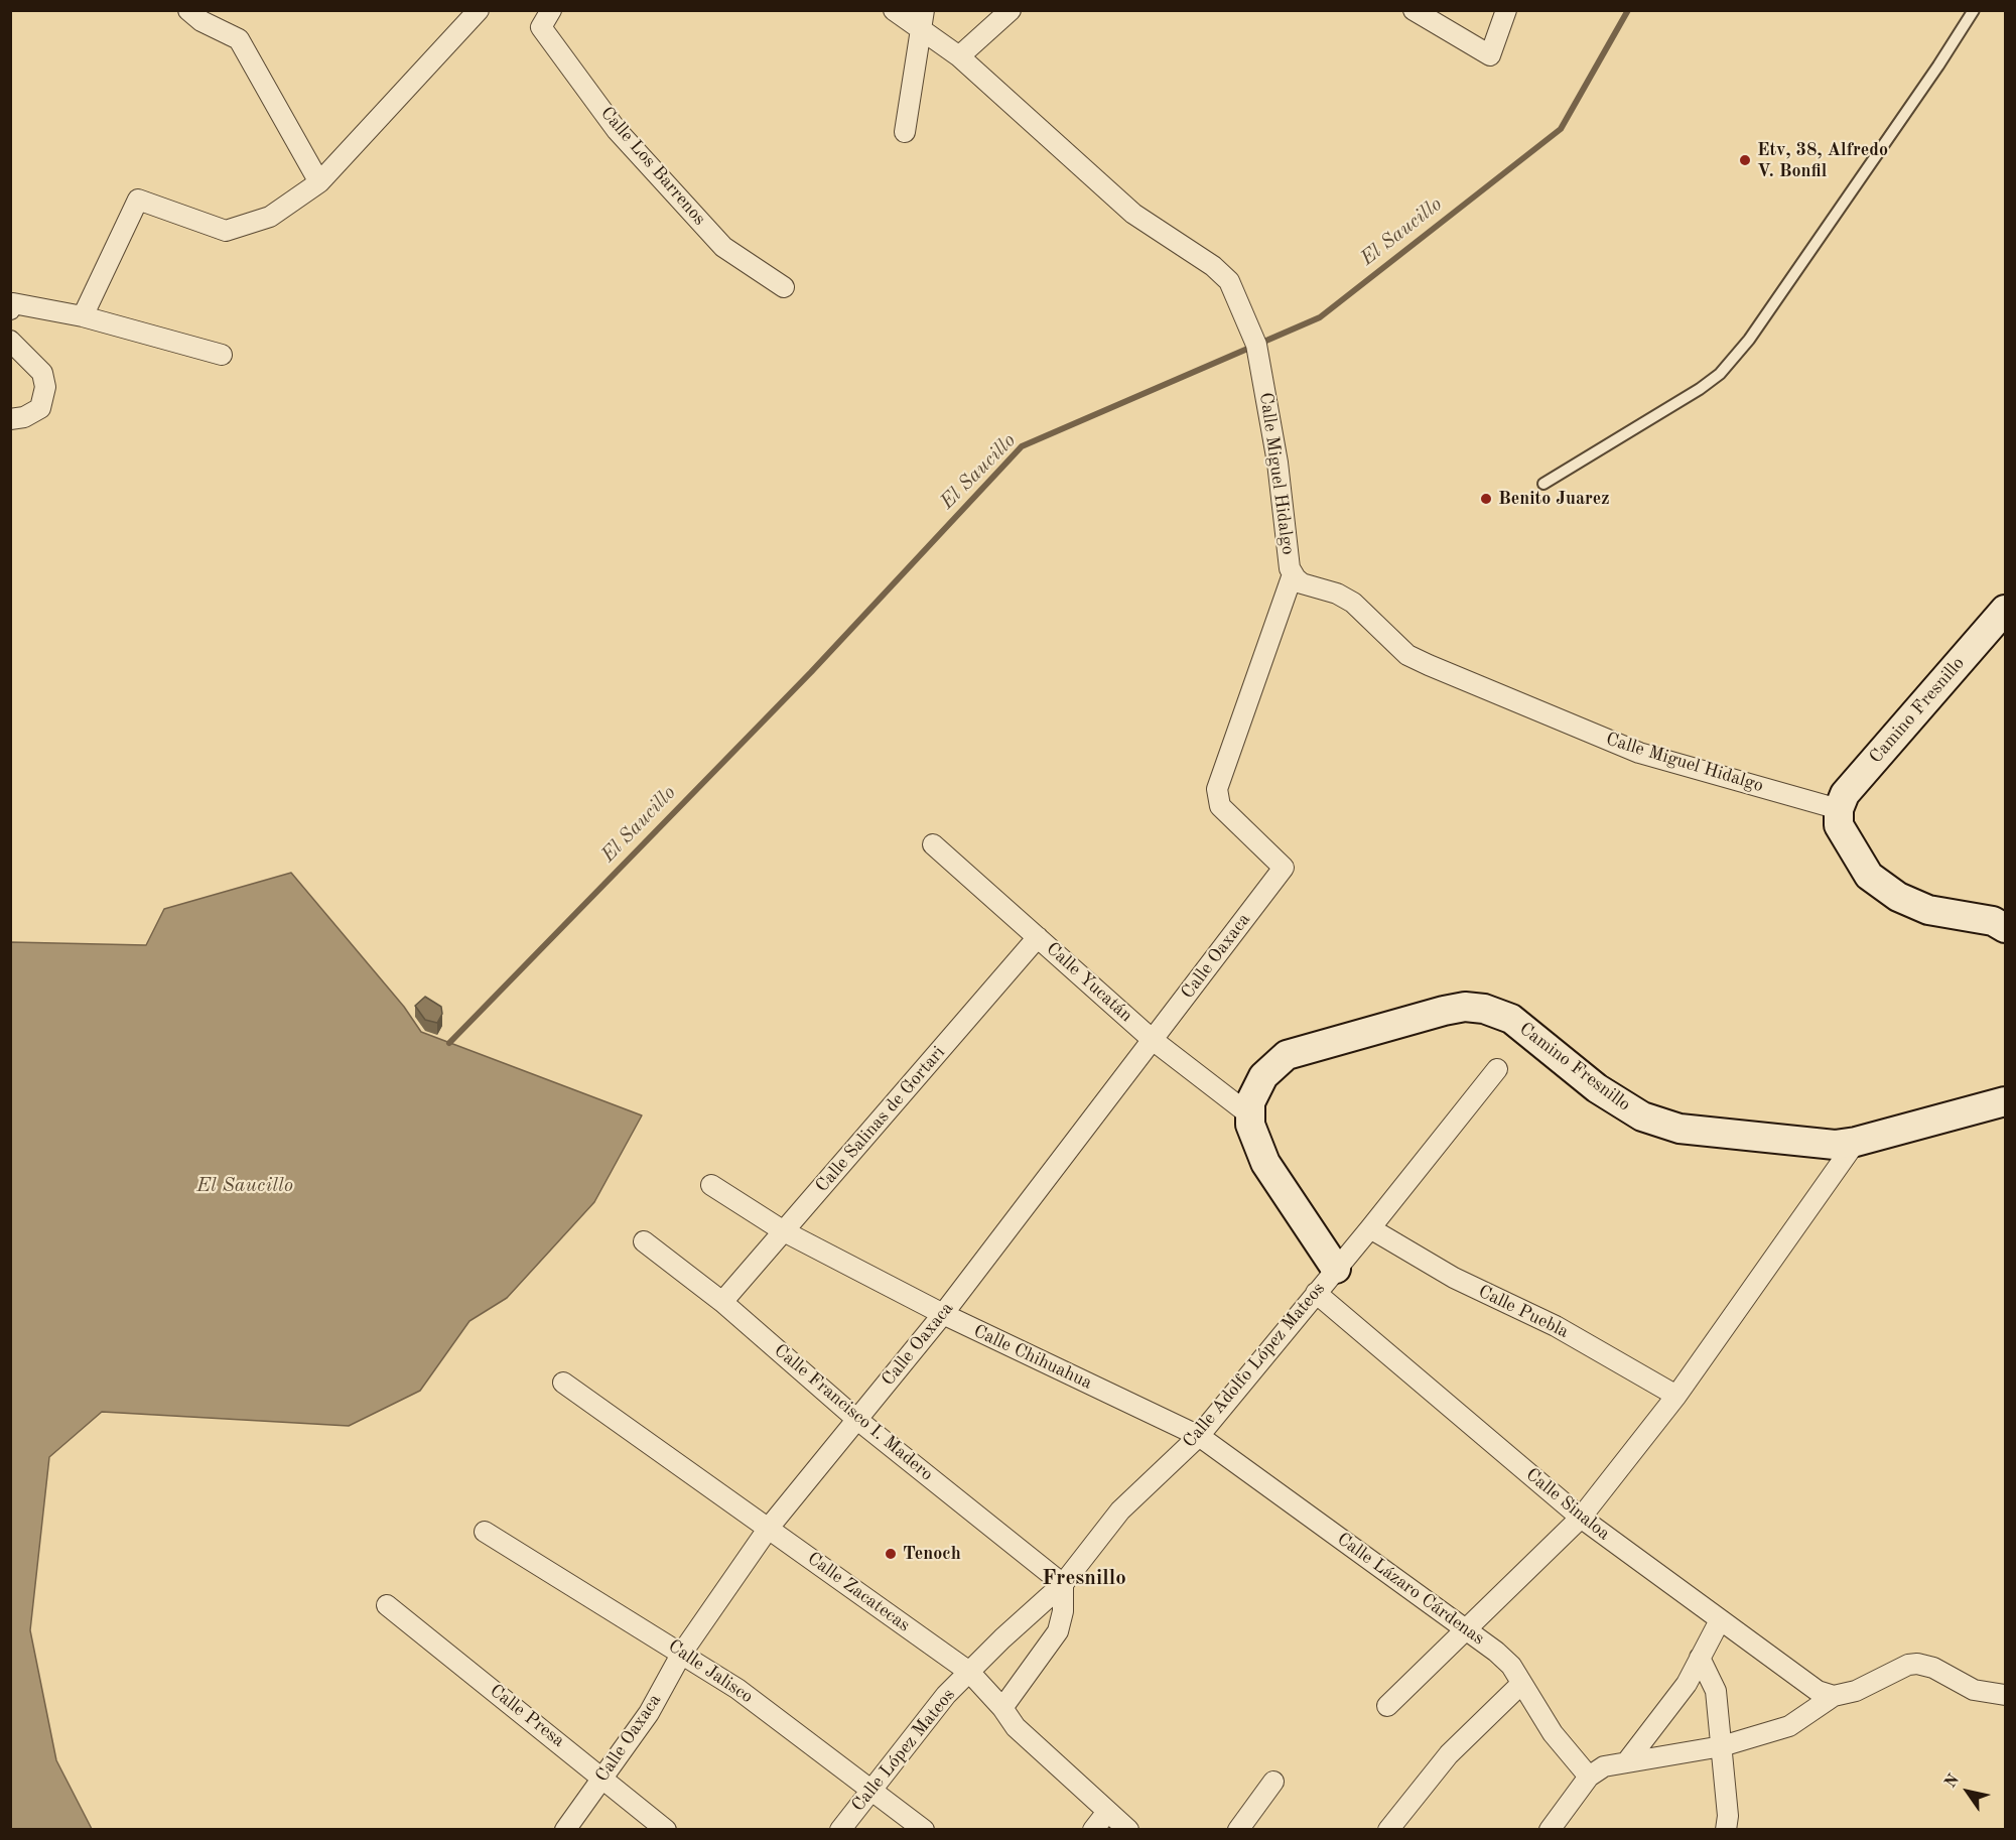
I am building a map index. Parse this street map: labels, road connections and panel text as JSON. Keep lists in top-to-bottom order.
{
  "streets": {
    "street": [
      "Calle Los Barrenos",
      "Calle Miguel Hidalgo",
      "Camino Fresnillo",
      "Calle Oaxaca",
      "Calle Yucatán",
      "Calle Salinas de Gortari",
      "Calle Puebla",
      "Calle Chihuahua",
      "Calle Adolfo López Mateos",
      "Calle Francisco I. Madero",
      "Calle Sinaloa",
      "Calle Lázaro Cárdenas",
      "Calle Zacatecas",
      "Calle Jalisco",
      "Calle Presa",
      "Calle López Mateos"
    ]
  },
  "crossings": [
    ["Calle Miguel Hidalgo", "Camino Fresnillo"],
    ["Calle Miguel Hidalgo", "Calle Oaxaca"],
    ["Camino Fresnillo", "Calle Yucatán"],
    ["Calle Oaxaca", "Calle Yucatán"],
    ["Calle Oaxaca", "Calle Chihuahua"],
    ["Calle Oaxaca", "Calle Francisco I. Madero"],
    ["Calle Oaxaca", "Calle Zacatecas"],
    ["Calle Oaxaca", "Calle Jalisco"],
    ["Calle Oaxaca", "Calle Presa"],
    ["Calle Yucatán", "Calle Salinas de Gortari"],
    ["Calle Salinas de Gortari", "Calle Chihuahua"],
    ["Calle Salinas de Gortari", "Calle Francisco I. Madero"],
    ["Calle Puebla", "Calle Adolfo López Mateos"],
    ["Calle Chihuahua", "Calle Adolfo López Mateos"],
    ["Calle Chihuahua", "Calle Lázaro Cárdenas"],
    ["Calle Adolfo López Mateos", "Calle Francisco I. Madero"],
    ["Calle Adolfo López Mateos", "Calle Sinaloa"],
    ["Calle Adolfo López Mateos", "Calle Lázaro Cárdenas"],
    ["Calle Adolfo López Mateos", "Calle Zacatecas"],
    ["Calle Adolfo López Mateos", "Calle López Mateos"],
    ["Calle Zacatecas", "Calle López Mateos"],
    ["Calle Jalisco", "Calle López Mateos"]
  ],
  "districts": ["Fresnillo"],
  "water": ["El Saucillo"],
  "places": ["Etv, 38, Alfredo V. Bonfil", "Benito Juarez", "Tenoch"],
  "north": "top left"
}
